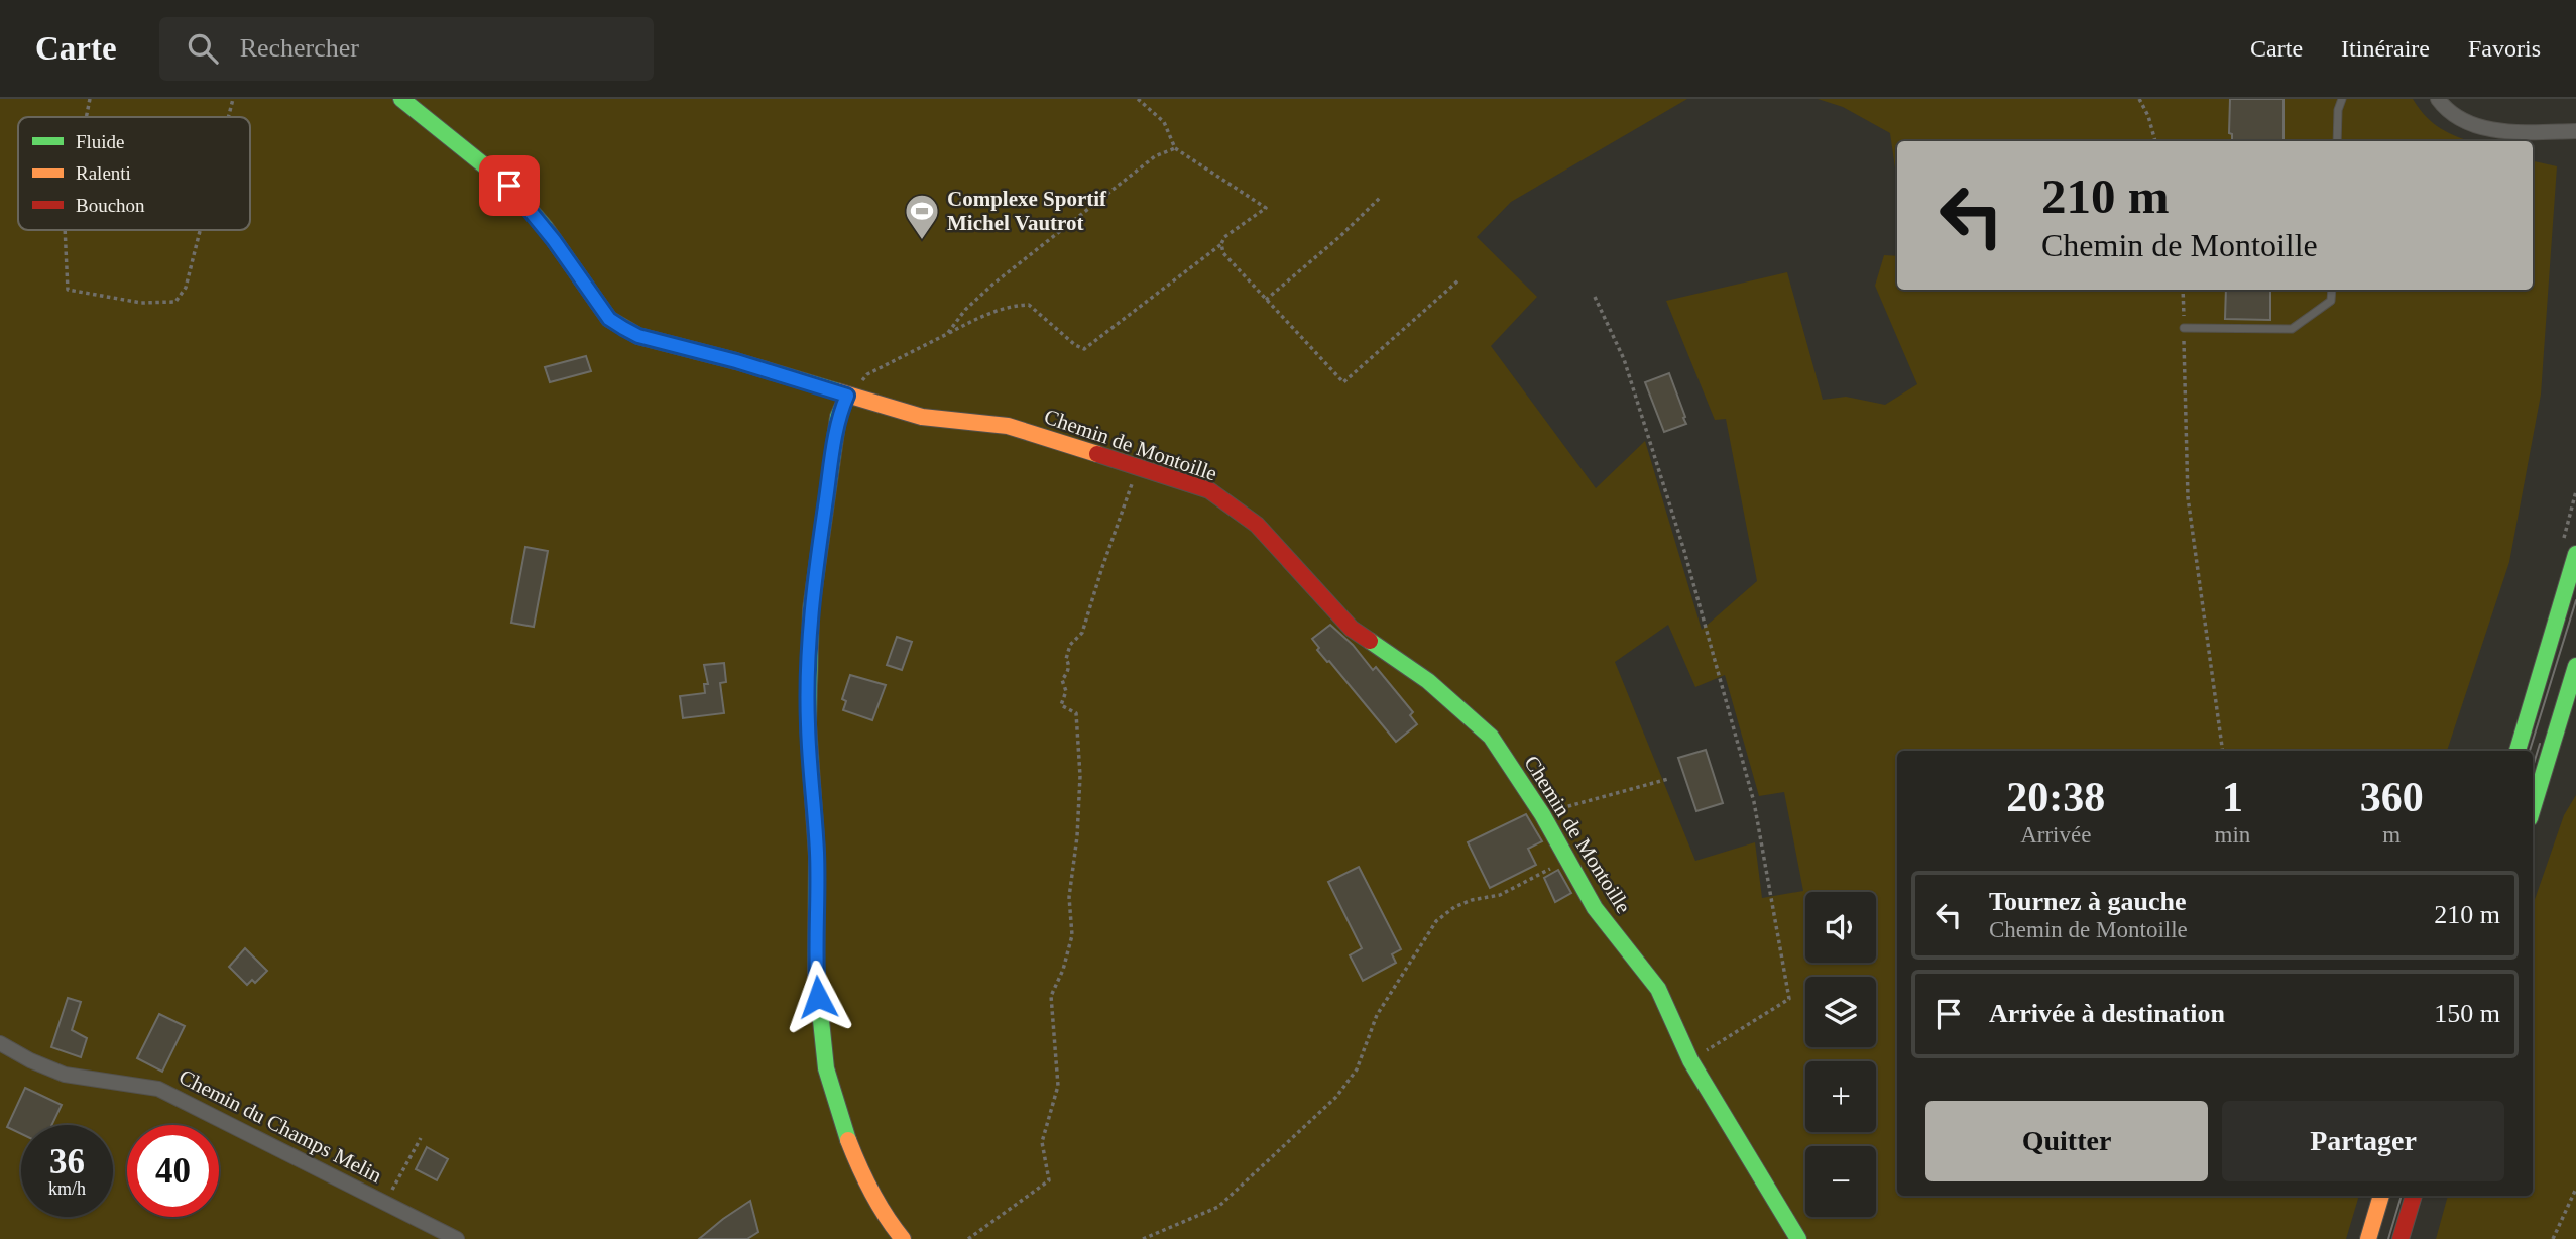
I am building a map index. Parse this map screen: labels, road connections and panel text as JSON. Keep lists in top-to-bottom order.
{
  "streets": {
    "street": ["Chemin de Montoille", "Chemin du Champs Melin"]
  },
  "places": {
    "sports": ["Complexe Sportif Michel Vautrot"]
  },
  "legend": ["Fluide", "Ralenti", "Bouchon"],
  "page": {
    "header": "Carte",
    "search": "Rechercher",
    "nav": ["Carte", "Itinéraire", "Favoris"],
    "turn": ["210 m", "Chemin de Montoille"],
    "eta": [
      "20:38",
      "Arrivée",
      "1",
      "min",
      "360",
      "m"
    ],
    "list": [
      {
        "name": "Tournez à gauche",
        "note": "Chemin de Montoille",
        "value": "210 m"
      },
      {
        "name": "Arrivée à destination",
        "value": "150 m"
      }
    ],
    "map_buttons": ["+", "−"],
    "buttons": ["Quitter", "Partager"],
    "speed": "36 km/h",
    "limit": "40"
  }
}
